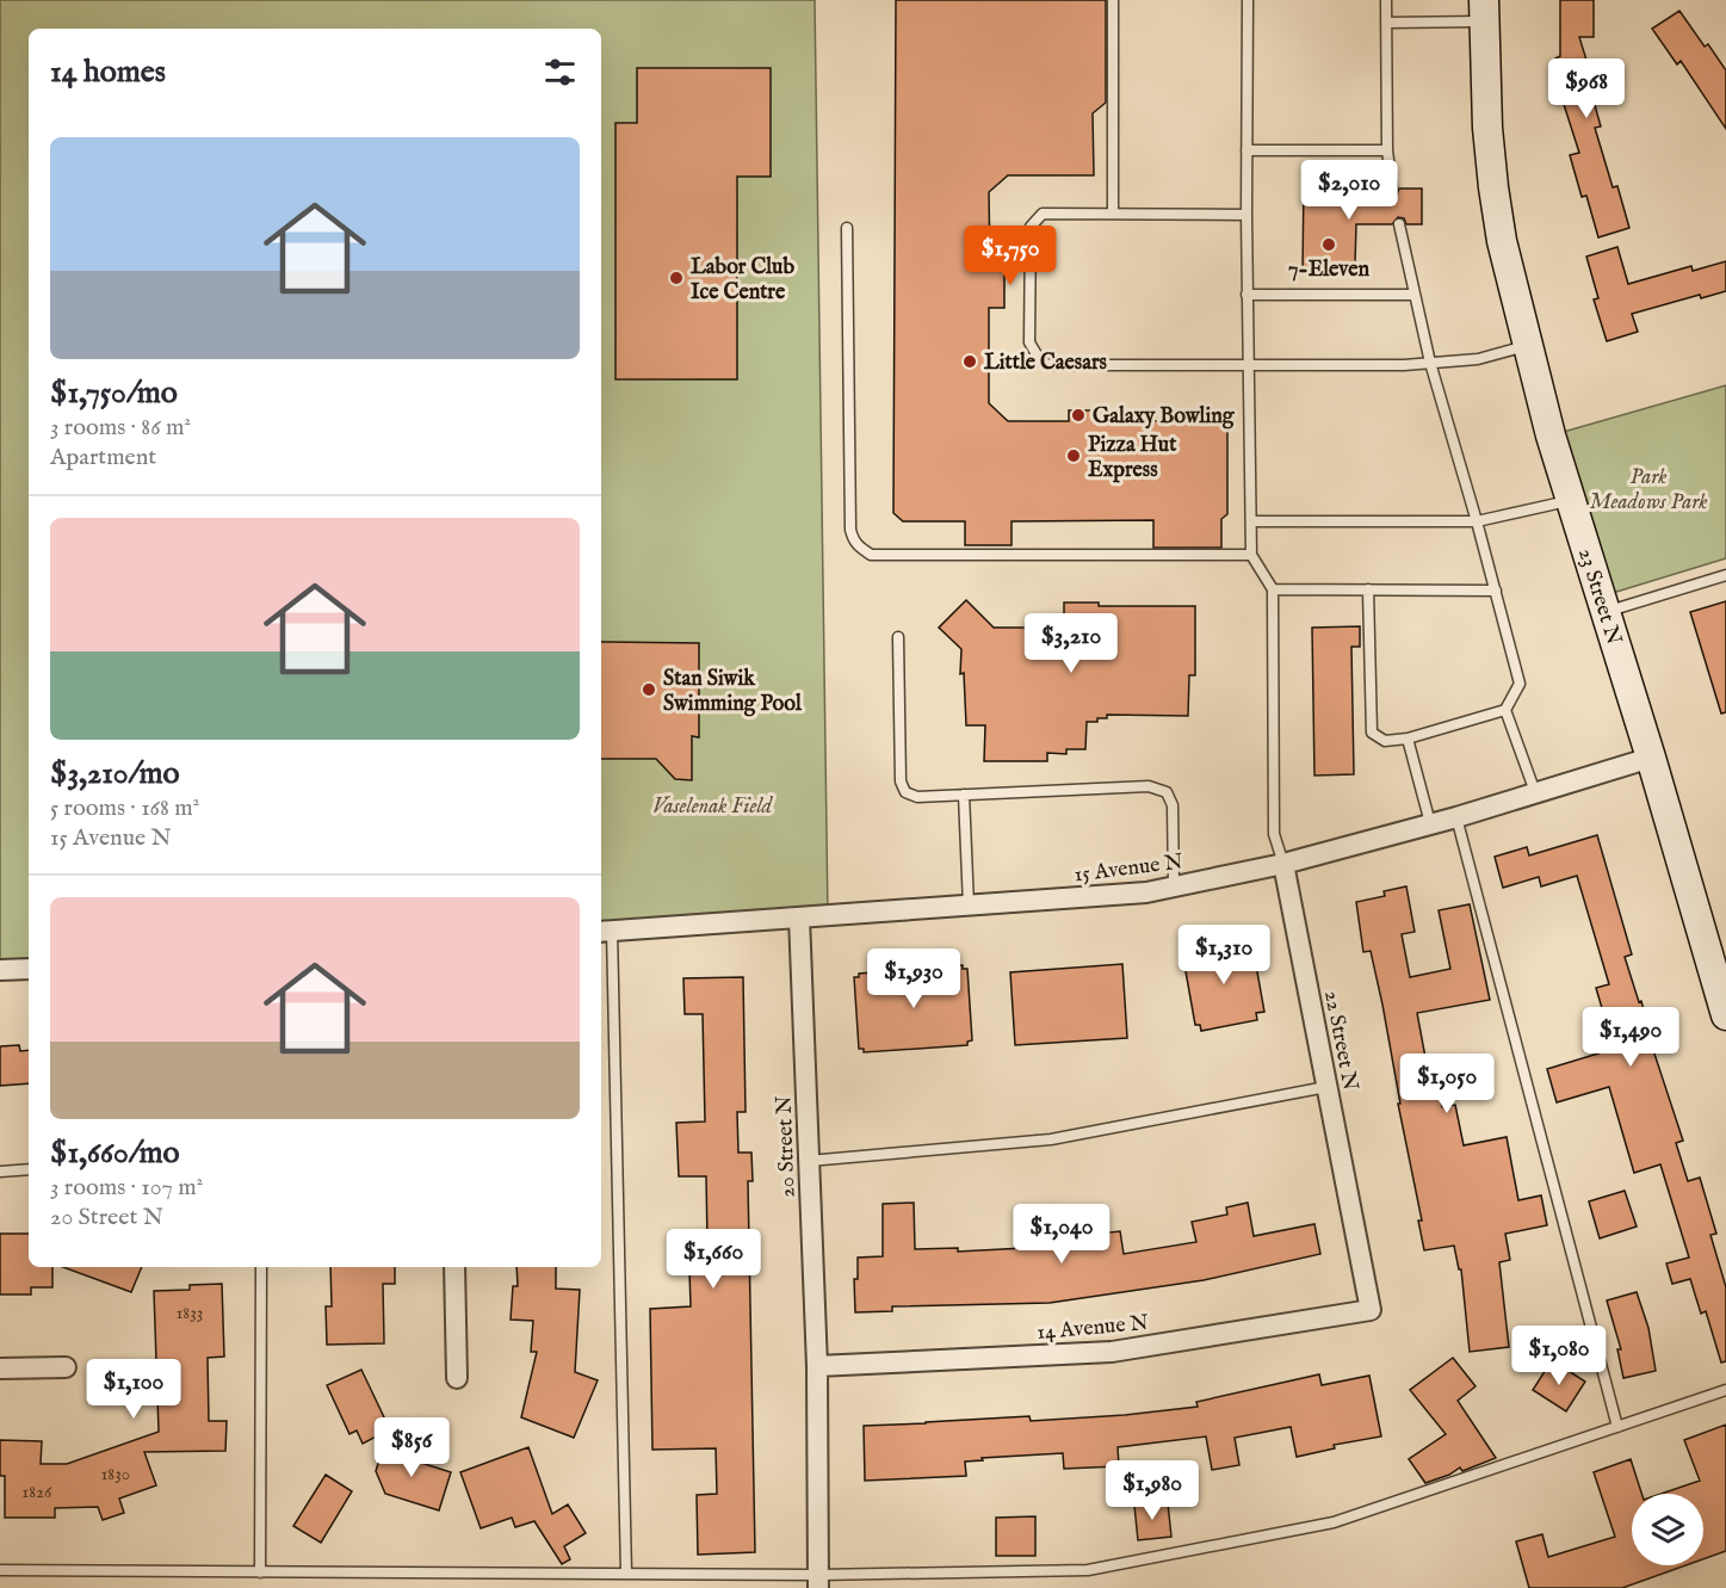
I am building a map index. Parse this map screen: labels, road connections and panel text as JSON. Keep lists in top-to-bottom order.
{
  "streets": {
    "street": [
      "23 Street N",
      "15 Avenue N",
      "22 Street N",
      "20 Street N",
      "14 Avenue N"
    ]
  },
  "crossings": [
    ["23 Street N", "15 Avenue N"],
    ["15 Avenue N", "22 Street N"],
    ["15 Avenue N", "20 Street N"],
    ["22 Street N", "14 Avenue N"],
    ["20 Street N", "14 Avenue N"]
  ],
  "parks": ["Park Meadows Park", "Vaselenak Field"],
  "places": [
    "7-Eleven",
    "Labor Club Ice Centre",
    "Little Caesars",
    "Galaxy Bowling",
    "Pizza Hut Express",
    "Stan Siwik Swimming Pool"
  ],
  "house_numbers": ["1833", "1830", "1826"],
  "page": {
    "heading": "14 homes",
    "price": [
      "$968",
      "$2,010",
      "$1,750",
      "$3,210",
      "$1,310",
      "$1,930",
      "$1,490",
      "$1,050",
      "$1,040",
      "$1,660",
      "$1,080",
      "$1,100",
      "$856",
      "$1,980"
    ],
    "list": [
      {
        "name": "$1,750/mo",
        "note": "3 rooms · 86 m² · Apartment"
      },
      {
        "name": "$3,210/mo",
        "note": "5 rooms · 168 m² · 15 Avenue N"
      },
      {
        "name": "$1,660/mo",
        "note": "3 rooms · 107 m² · 20 Street N"
      }
    ]
  }
}
